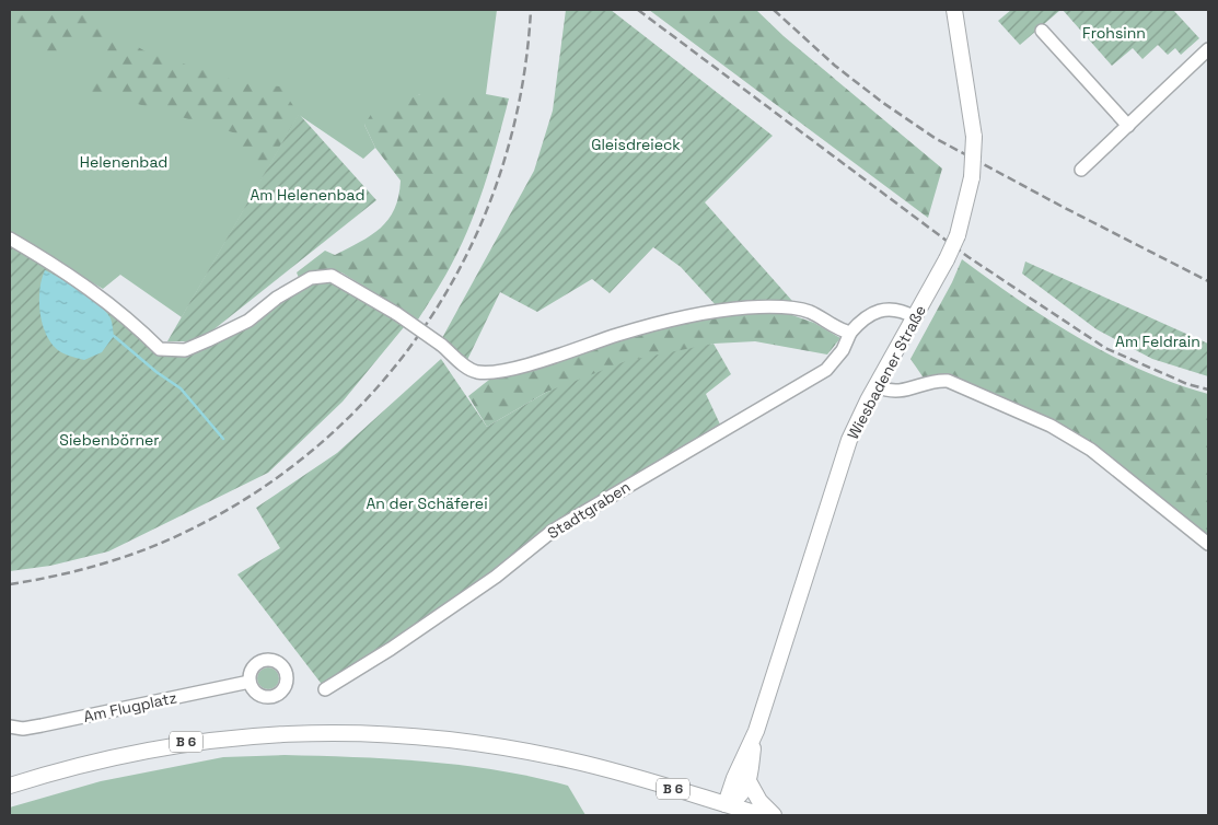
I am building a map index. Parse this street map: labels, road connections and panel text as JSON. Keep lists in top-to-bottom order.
{
  "streets": {
    "main road": ["Wiesbadener Straße", "B 6"],
    "street": ["Stadtgraben", "Am Flugplatz"]
  },
  "crossings": [
    ["Wiesbadener Straße", "Stadtgraben"],
    ["Wiesbadener Straße", "B 6"]
  ],
  "parks": [
    "Frohsinn",
    "Gleisdreieck",
    "Helenenbad",
    "Am Helenenbad",
    "Am Feldrain",
    "Siebenbörner",
    "An der Schäferei"
  ]
}
